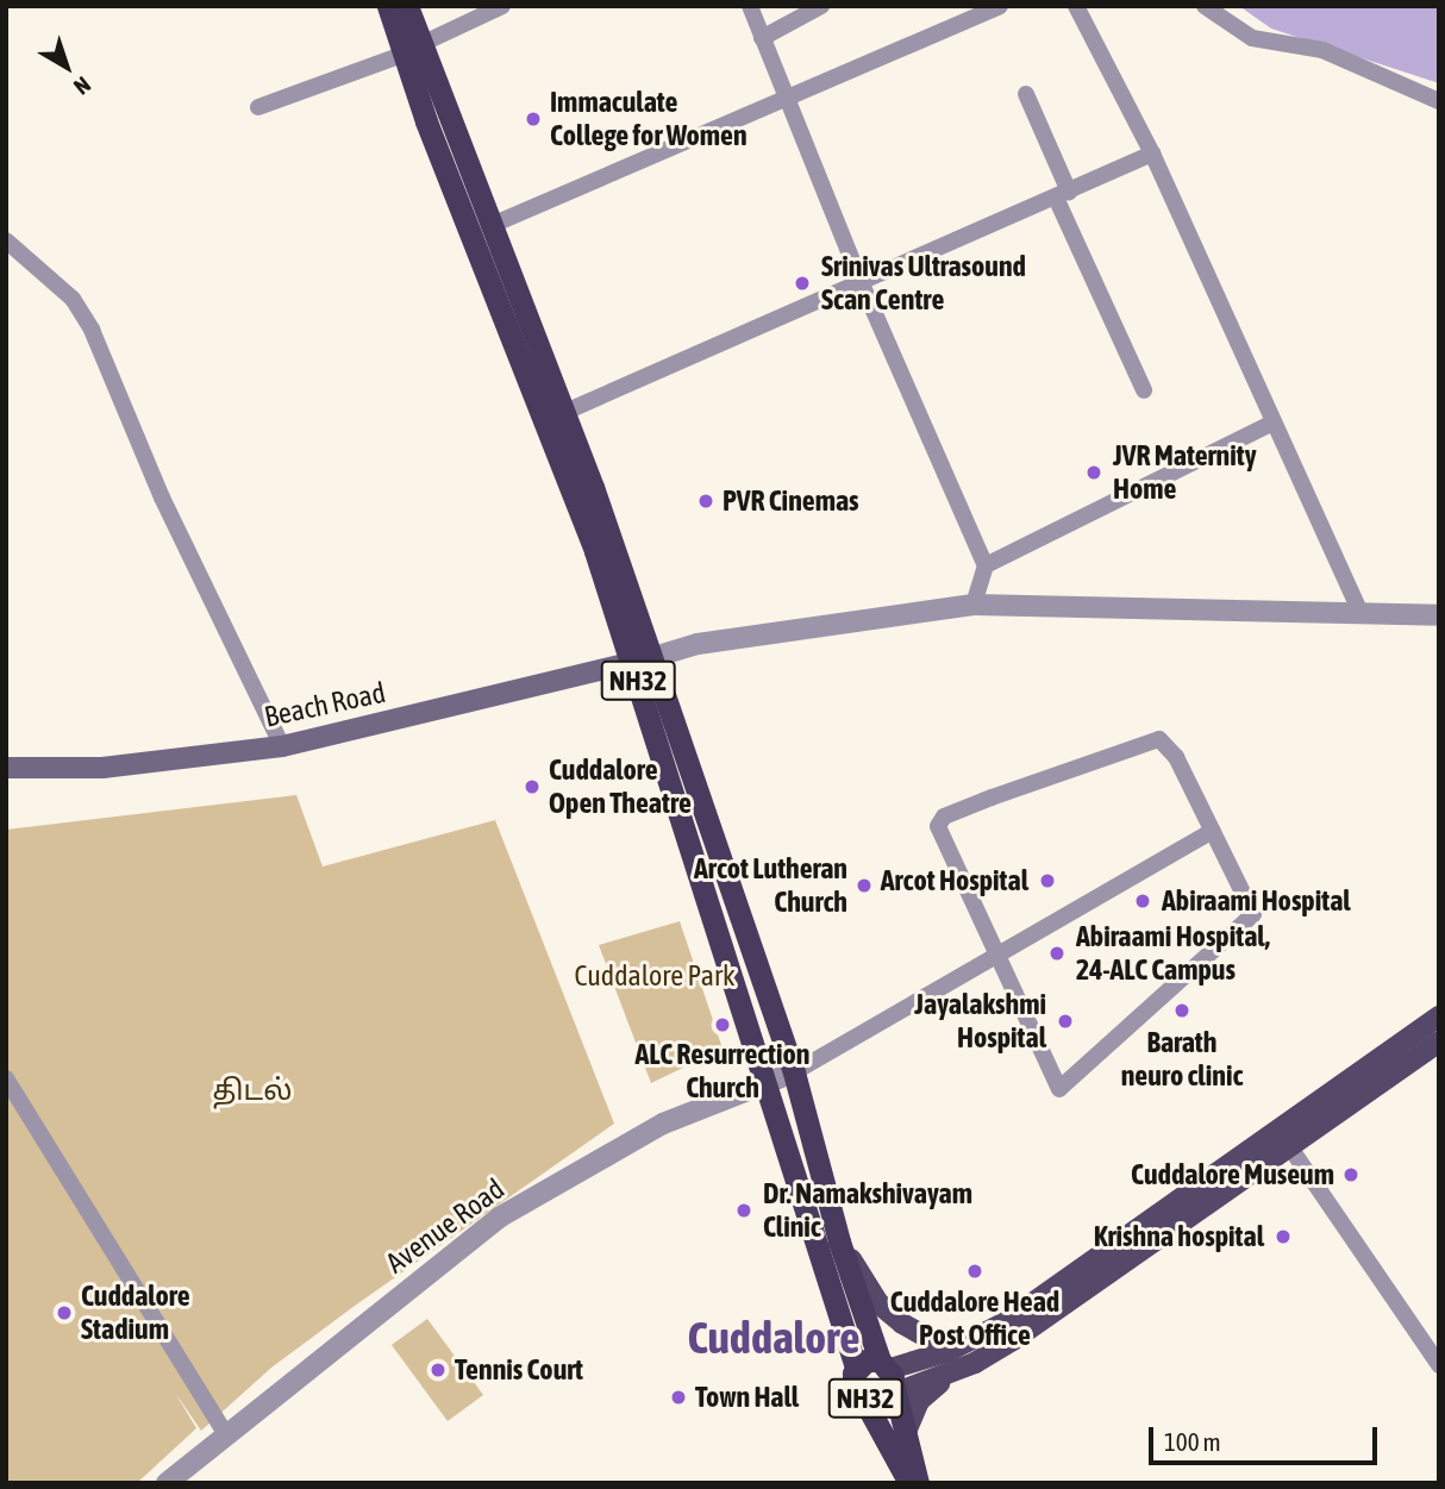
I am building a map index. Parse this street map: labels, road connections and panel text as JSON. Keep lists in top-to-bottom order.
{
  "streets": {
    "highway": ["NH32"],
    "main road": ["Beach Road"],
    "street": ["Avenue Road"]
  },
  "crossings": [
    ["NH32", "Beach Road"],
    ["NH32", "Avenue Road"]
  ],
  "districts": ["Cuddalore"],
  "parks": ["Cuddalore Park", "திடல்"],
  "places": [
    "Immaculate College for Women",
    "Srinivas Ultrasound Scan Centre",
    "JVR Maternity Home",
    "PVR Cinemas",
    "Cuddalore Open Theatre",
    "Arcot Hospital",
    "Arcot Lutheran Church",
    "Abiraami Hospital",
    "Abiraami Hospital, 24-ALC Campus",
    "Barath neuro clinic",
    "Jayalakshmi Hospital",
    "ALC Resurrection Church",
    "Cuddalore Museum",
    "Dr. Namakshivayam Clinic",
    "Krishna hospital",
    "Cuddalore Head Post Office",
    "Cuddalore Stadium",
    "Tennis Court",
    "Town Hall"
  ],
  "scale_bar": "100 m",
  "north": "bottom right"
}
